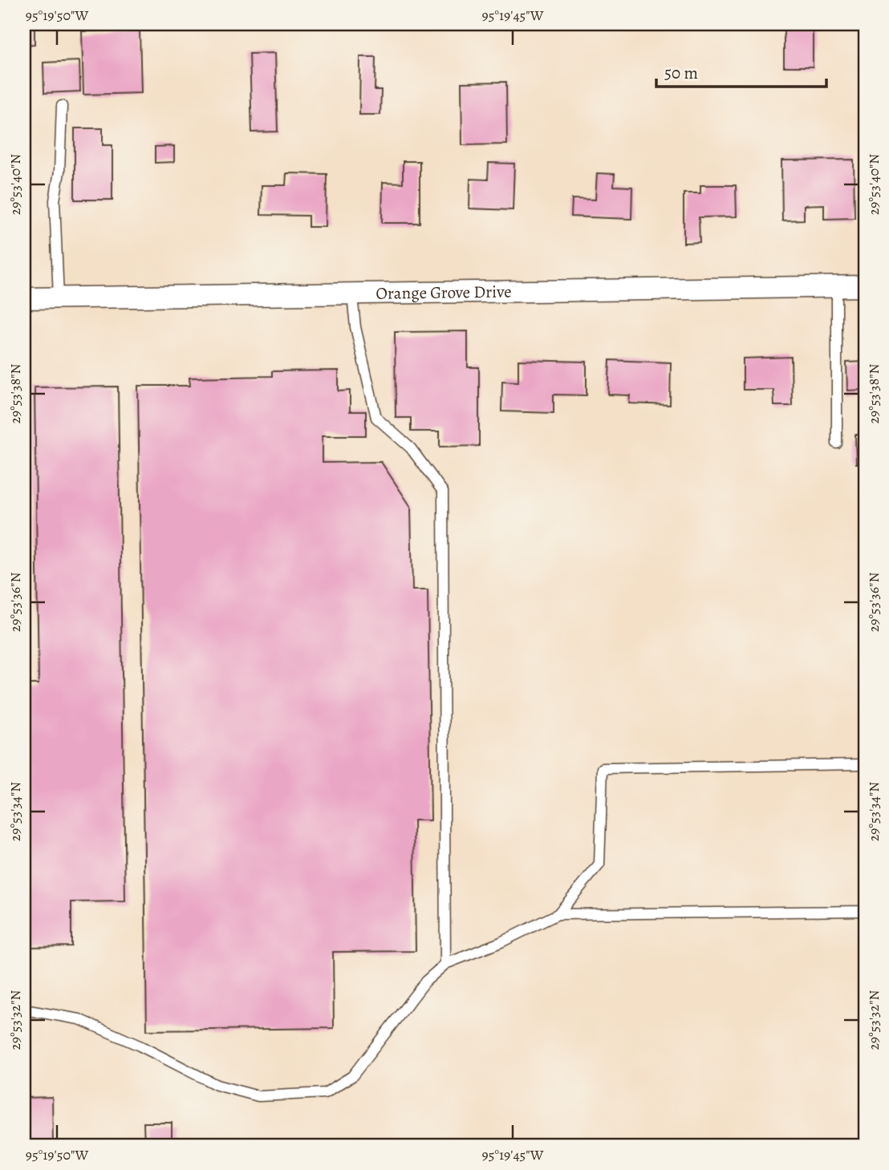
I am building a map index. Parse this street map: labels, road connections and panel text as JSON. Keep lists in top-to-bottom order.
{
  "streets": {
    "street": ["Orange Grove Drive"]
  },
  "scale_bar": "50 m",
  "coordinates": [
    "95°19'50\"W",
    "95°19'45\"W",
    "29°53'40\"N",
    "29°53'38\"N",
    "29°53'36\"N",
    "29°53'34\"N",
    "29°53'32\"N"
  ]
}
